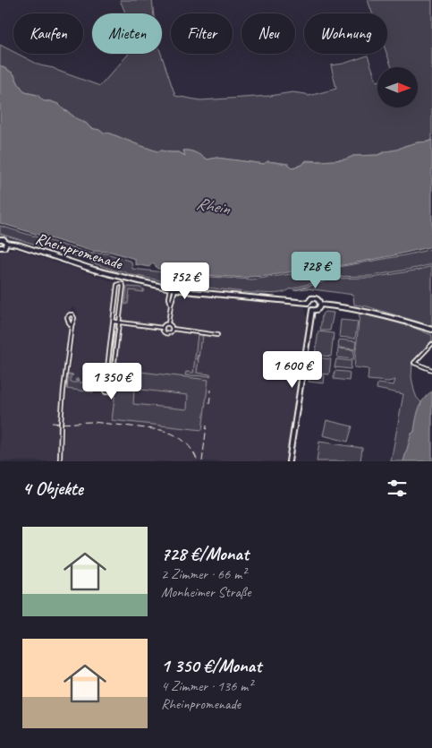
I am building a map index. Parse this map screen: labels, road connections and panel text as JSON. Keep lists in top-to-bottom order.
{
  "streets": {
    "street": ["Rheinpromenade"]
  },
  "water": ["Rhein"],
  "north": "right",
  "page": {
    "chip": [
      "Kaufen",
      "Mieten",
      "Filter",
      "Neu",
      "Wohnung"
    ],
    "price": [
      "728 €",
      "752 €",
      "1 600 €",
      "1 350 €"
    ],
    "heading": "4 Objekte",
    "list": [
      {
        "name": "728 €/Monat",
        "note": "2 Zimmer · 66 m² · Monheimer Straße"
      },
      {
        "name": "1 350 €/Monat",
        "note": "4 Zimmer · 136 m² · Rheinpromenade"
      }
    ]
  }
}
